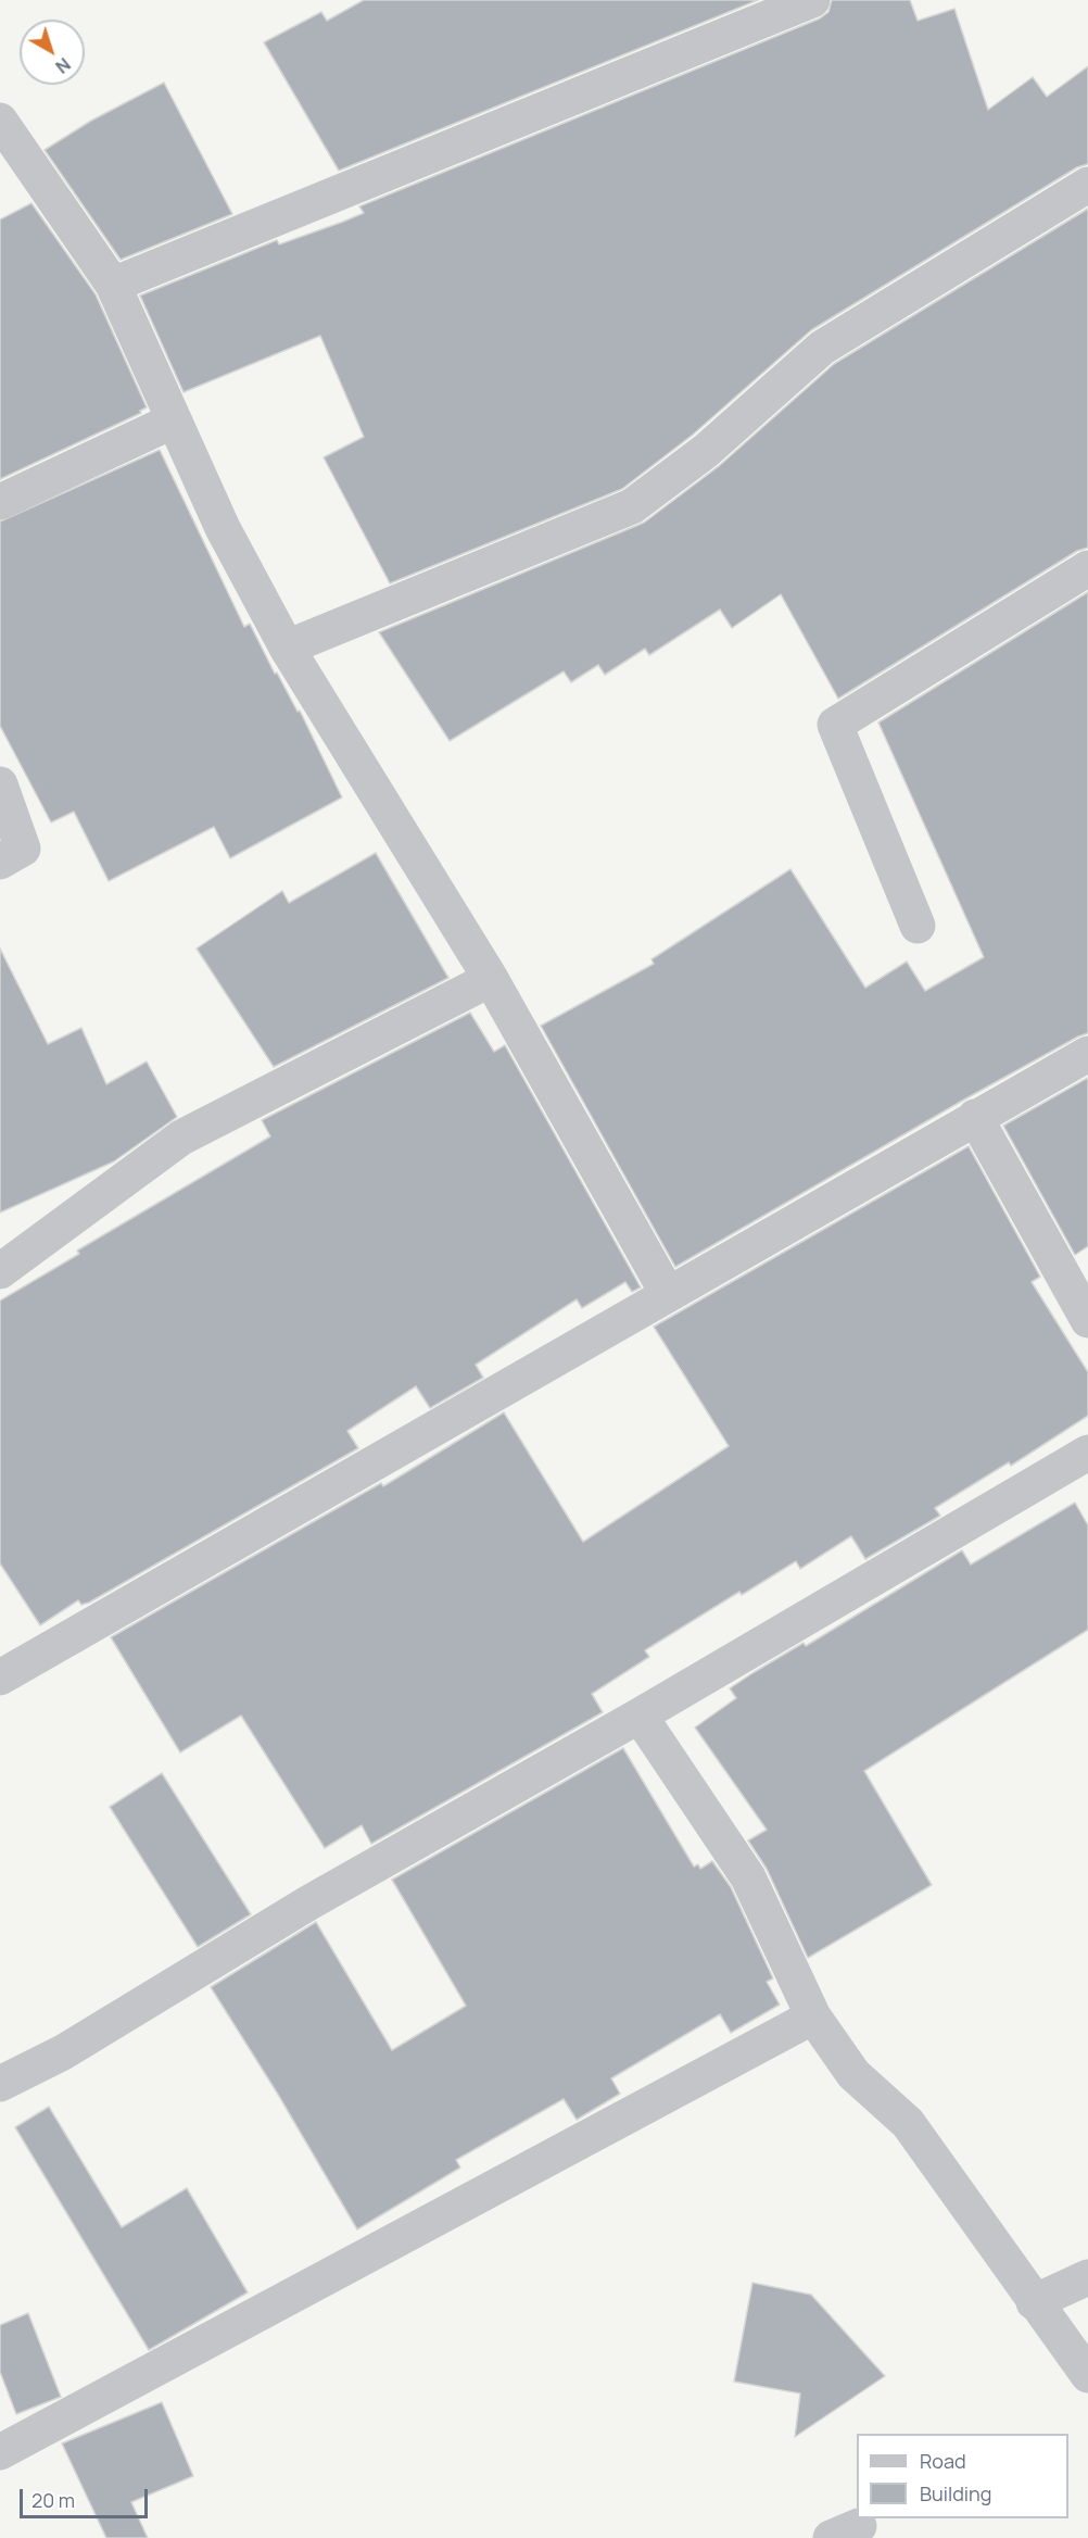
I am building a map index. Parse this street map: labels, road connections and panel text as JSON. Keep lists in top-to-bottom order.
{
  "legend": ["Road", "Building"],
  "scale_bar": "20 m",
  "north": "bottom right"
}
